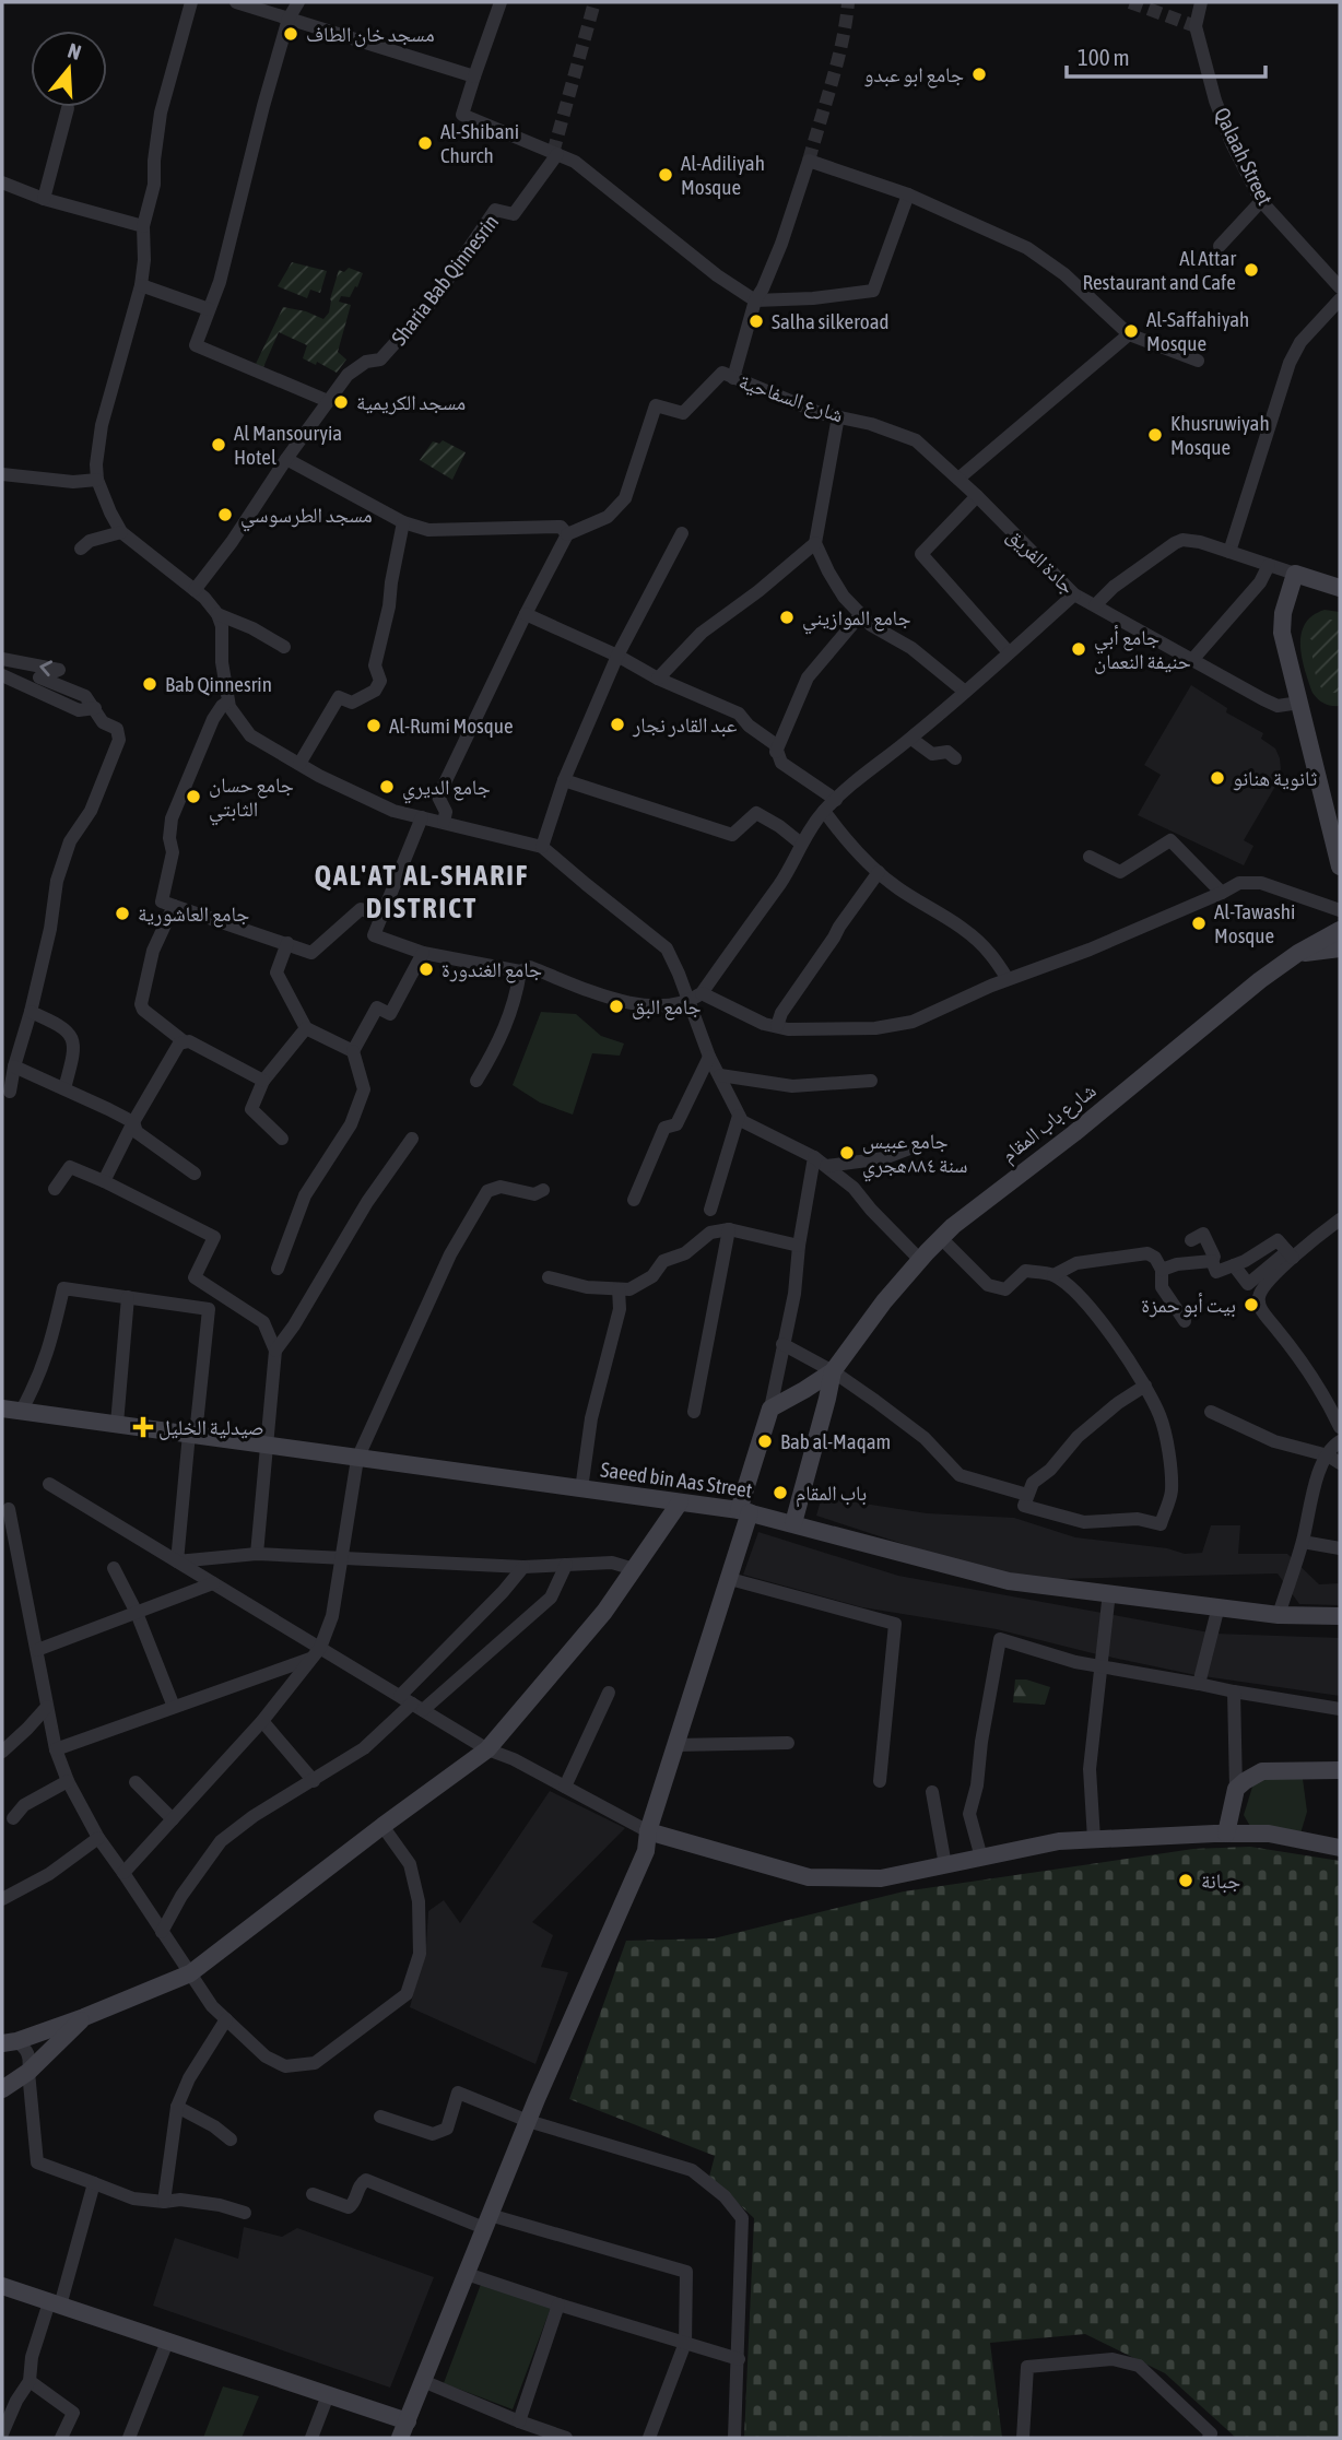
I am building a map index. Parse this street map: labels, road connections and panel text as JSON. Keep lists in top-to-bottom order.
{
  "streets": {
    "main road": ["شارع باب المقام", "Saeed bin Aas Street"],
    "street": [
      "Qalaah Street",
      "Sharia Bab Qinnesrin",
      "شارع السفاحية",
      "جادة الفريق"
    ]
  },
  "crossings": [
    ["شارع السفاحية", "جادة الفريق"],
    ["شارع باب المقام", "Saeed bin Aas Street"]
  ],
  "districts": ["QAL'AT AL-SHARIF DISTRICT"],
  "places": {
    "other": [
      "مسجد خان الطاف",
      "جامع ابو عبدو",
      "Al-Shibani Church",
      "Al-Adiliyah Mosque",
      "Al Attar Restaurant and Cafe",
      "Salha silkeroad",
      "Al-Saffahiyah Mosque",
      "مسجد الكريمية",
      "Khusruwiyah Mosque",
      "Al Mansouryia Hotel",
      "مسجد الطرسوسي",
      "جامع الموازيني",
      "جامع أبي حنيفة النعمان",
      "Bab Qinnesrin",
      "عبد القادر نجار",
      "Al-Rumi Mosque",
      "ثانوية هنانو",
      "جامع الديري",
      "جامع حسان الثابتي",
      "جامع العاشورية",
      "Al-Tawashi Mosque",
      "جامع الغندورة",
      "جامع البق",
      "جامع عبيس سنة ٨٨٤هجري",
      "بيت أبو حمزة",
      "Bab al-Maqam",
      "باب المقام",
      "جبانة"
    ],
    "health": ["صيدلية الخليل"]
  },
  "scale_bar": "100 m",
  "north": "top"
}
